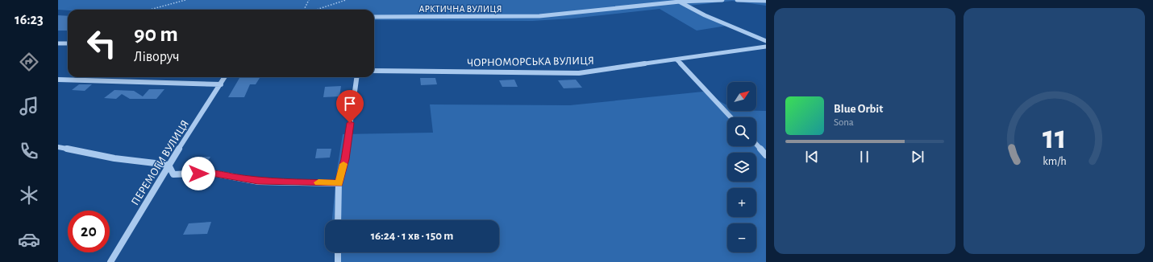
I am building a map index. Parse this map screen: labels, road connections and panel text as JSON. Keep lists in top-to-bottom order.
{
  "streets": {
    "lane": ["АРКТИЧНА ВУЛИЦЯ", "ЧОРНОМОРСЬКА ВУЛИЦЯ", "ПЕРЕМОГИ ВУЛИЦЯ"]
  },
  "north": "top right",
  "page": {
    "tabs": "16:23",
    "turn": ["90 m", "Ліворуч"],
    "map_buttons": ["+", "−"],
    "song": ["Blue Orbit", "Sona"],
    "limit": "20",
    "trip": "16:24 · 1 хв · 150 m",
    "gauge": ["11", "km/h"]
  }
}
